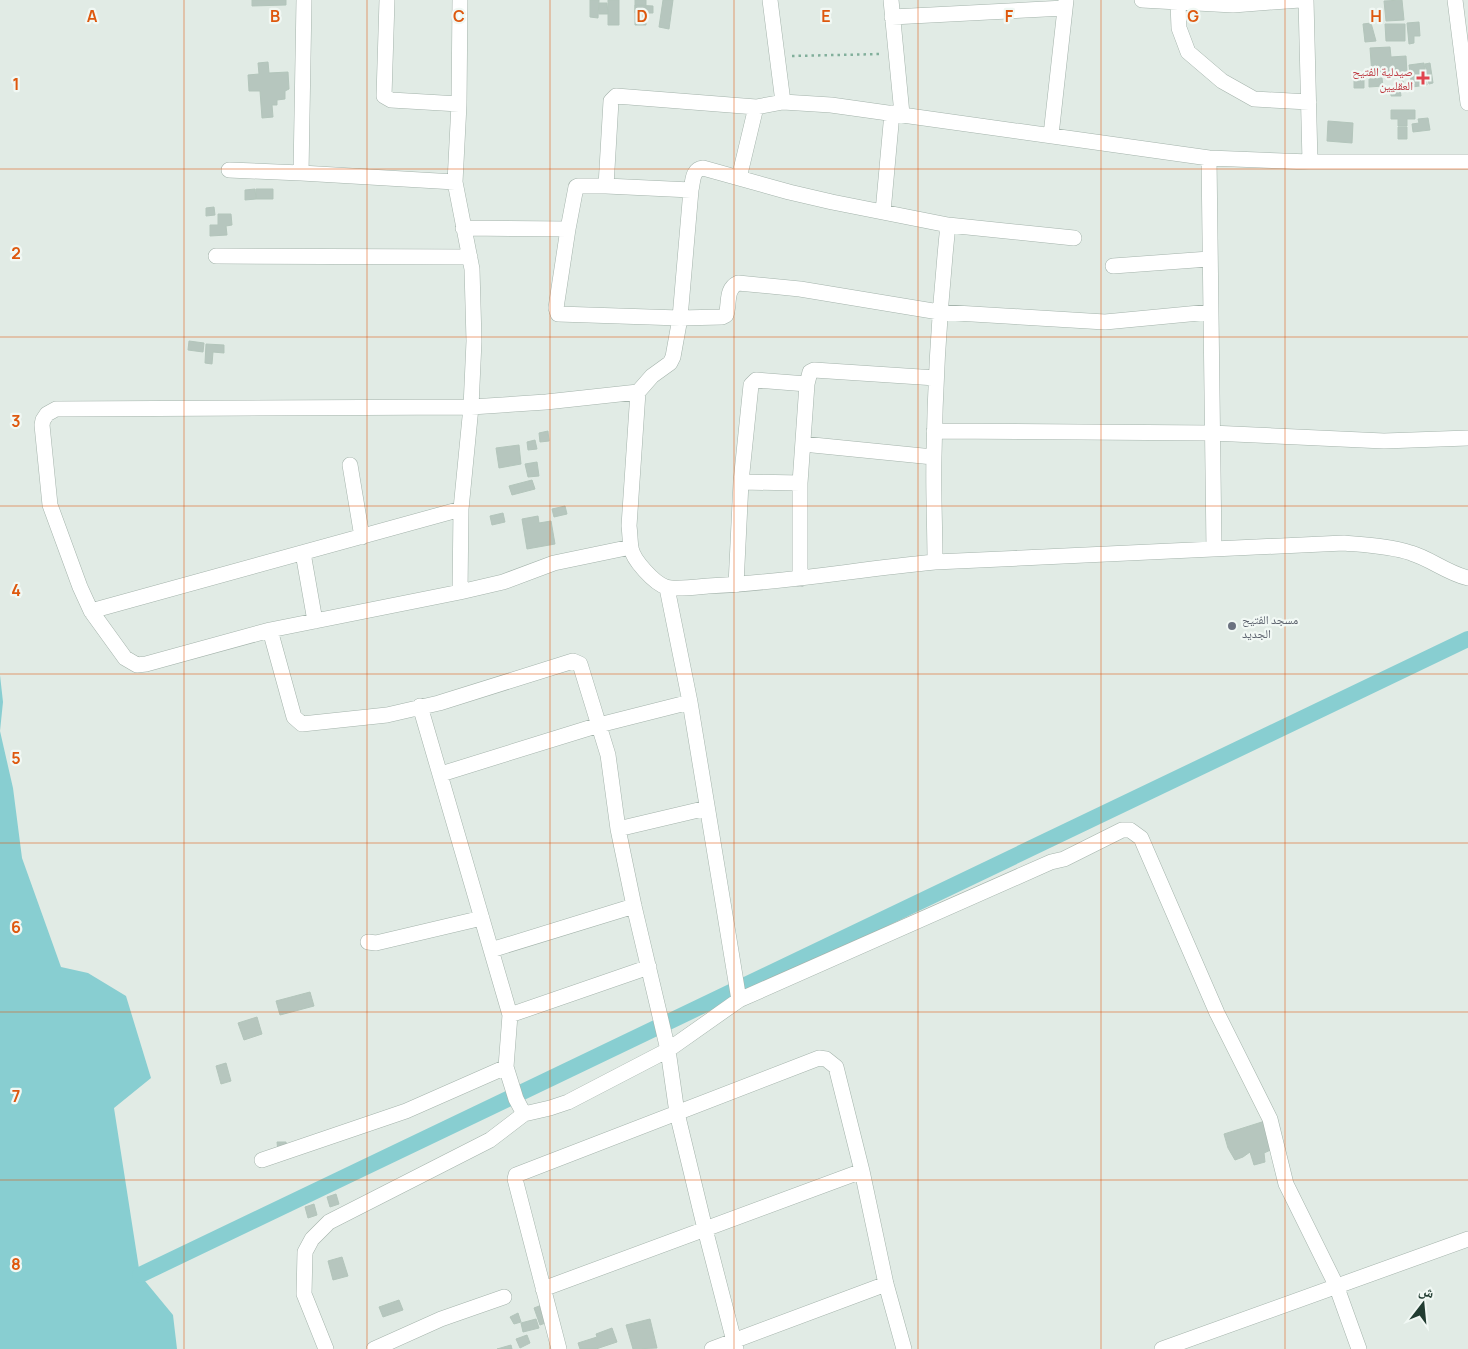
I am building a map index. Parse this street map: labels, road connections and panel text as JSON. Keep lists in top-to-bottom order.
{
  "places": {
    "health": ["صيدلية الفتيح العقليين"],
    "other": ["مسجد الفتيح الجديد"]
  },
  "north": "top",
  "grid": {
    "columns": [
      "A",
      "B",
      "C",
      "D",
      "E",
      "F",
      "G",
      "H"
    ],
    "rows": [
      "1",
      "2",
      "3",
      "4",
      "5",
      "6",
      "7",
      "8"
    ]
  }
}
